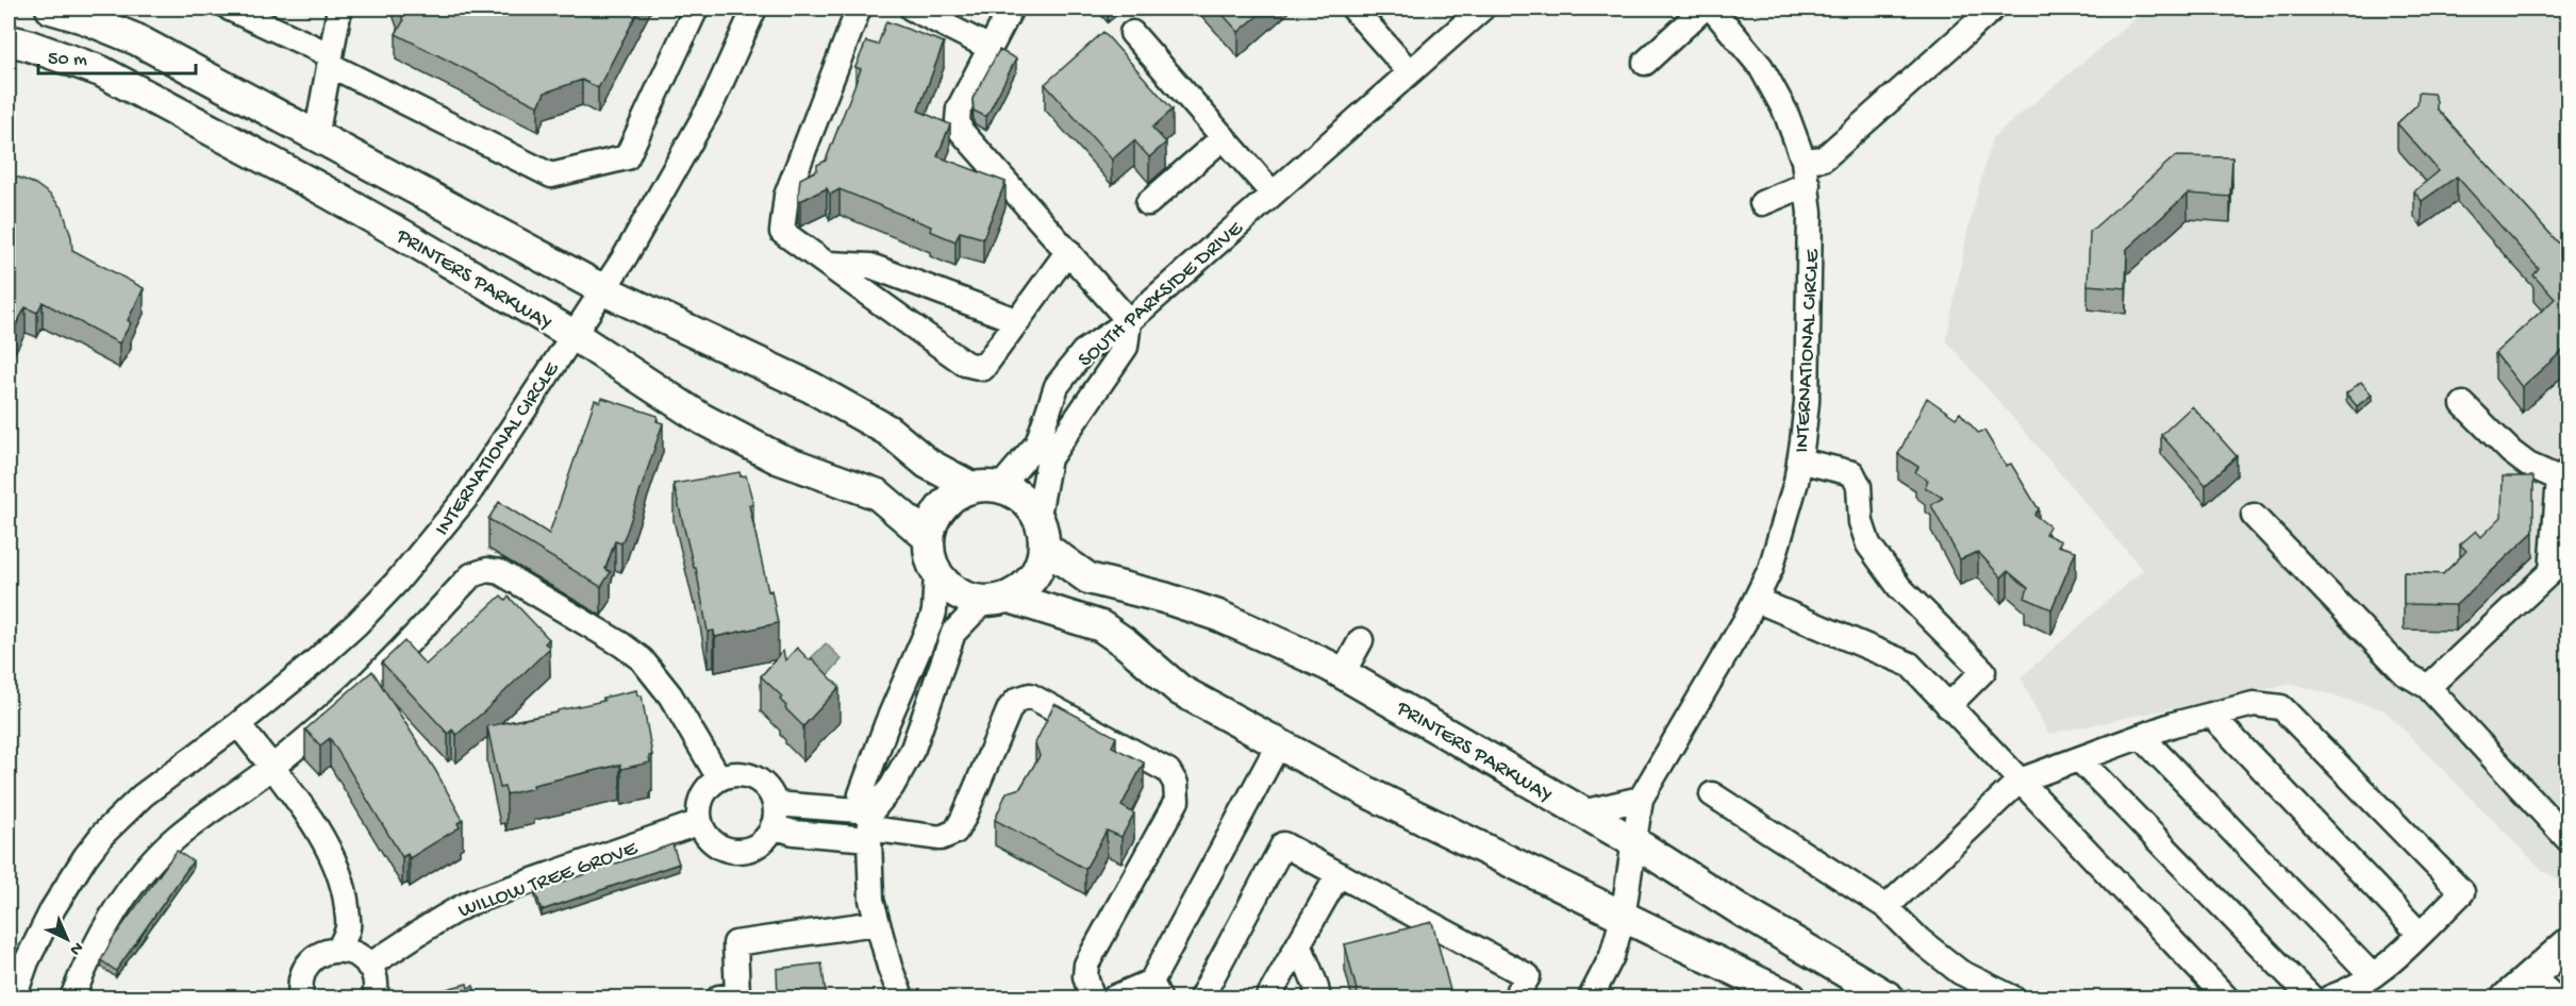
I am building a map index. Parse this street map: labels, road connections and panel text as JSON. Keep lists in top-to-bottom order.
{
  "streets": {
    "main road": ["PRINTERS PARKWAY", "SOUTH PARKSIDE DRIVE"],
    "street": ["INTERNATIONAL CIRCLE", "WILLOW TREE GROVE"]
  },
  "crossings": [
    ["PRINTERS PARKWAY", "SOUTH PARKSIDE DRIVE"],
    ["PRINTERS PARKWAY", "INTERNATIONAL CIRCLE"]
  ],
  "scale_bar": "50 m",
  "north": "bottom right"
}
